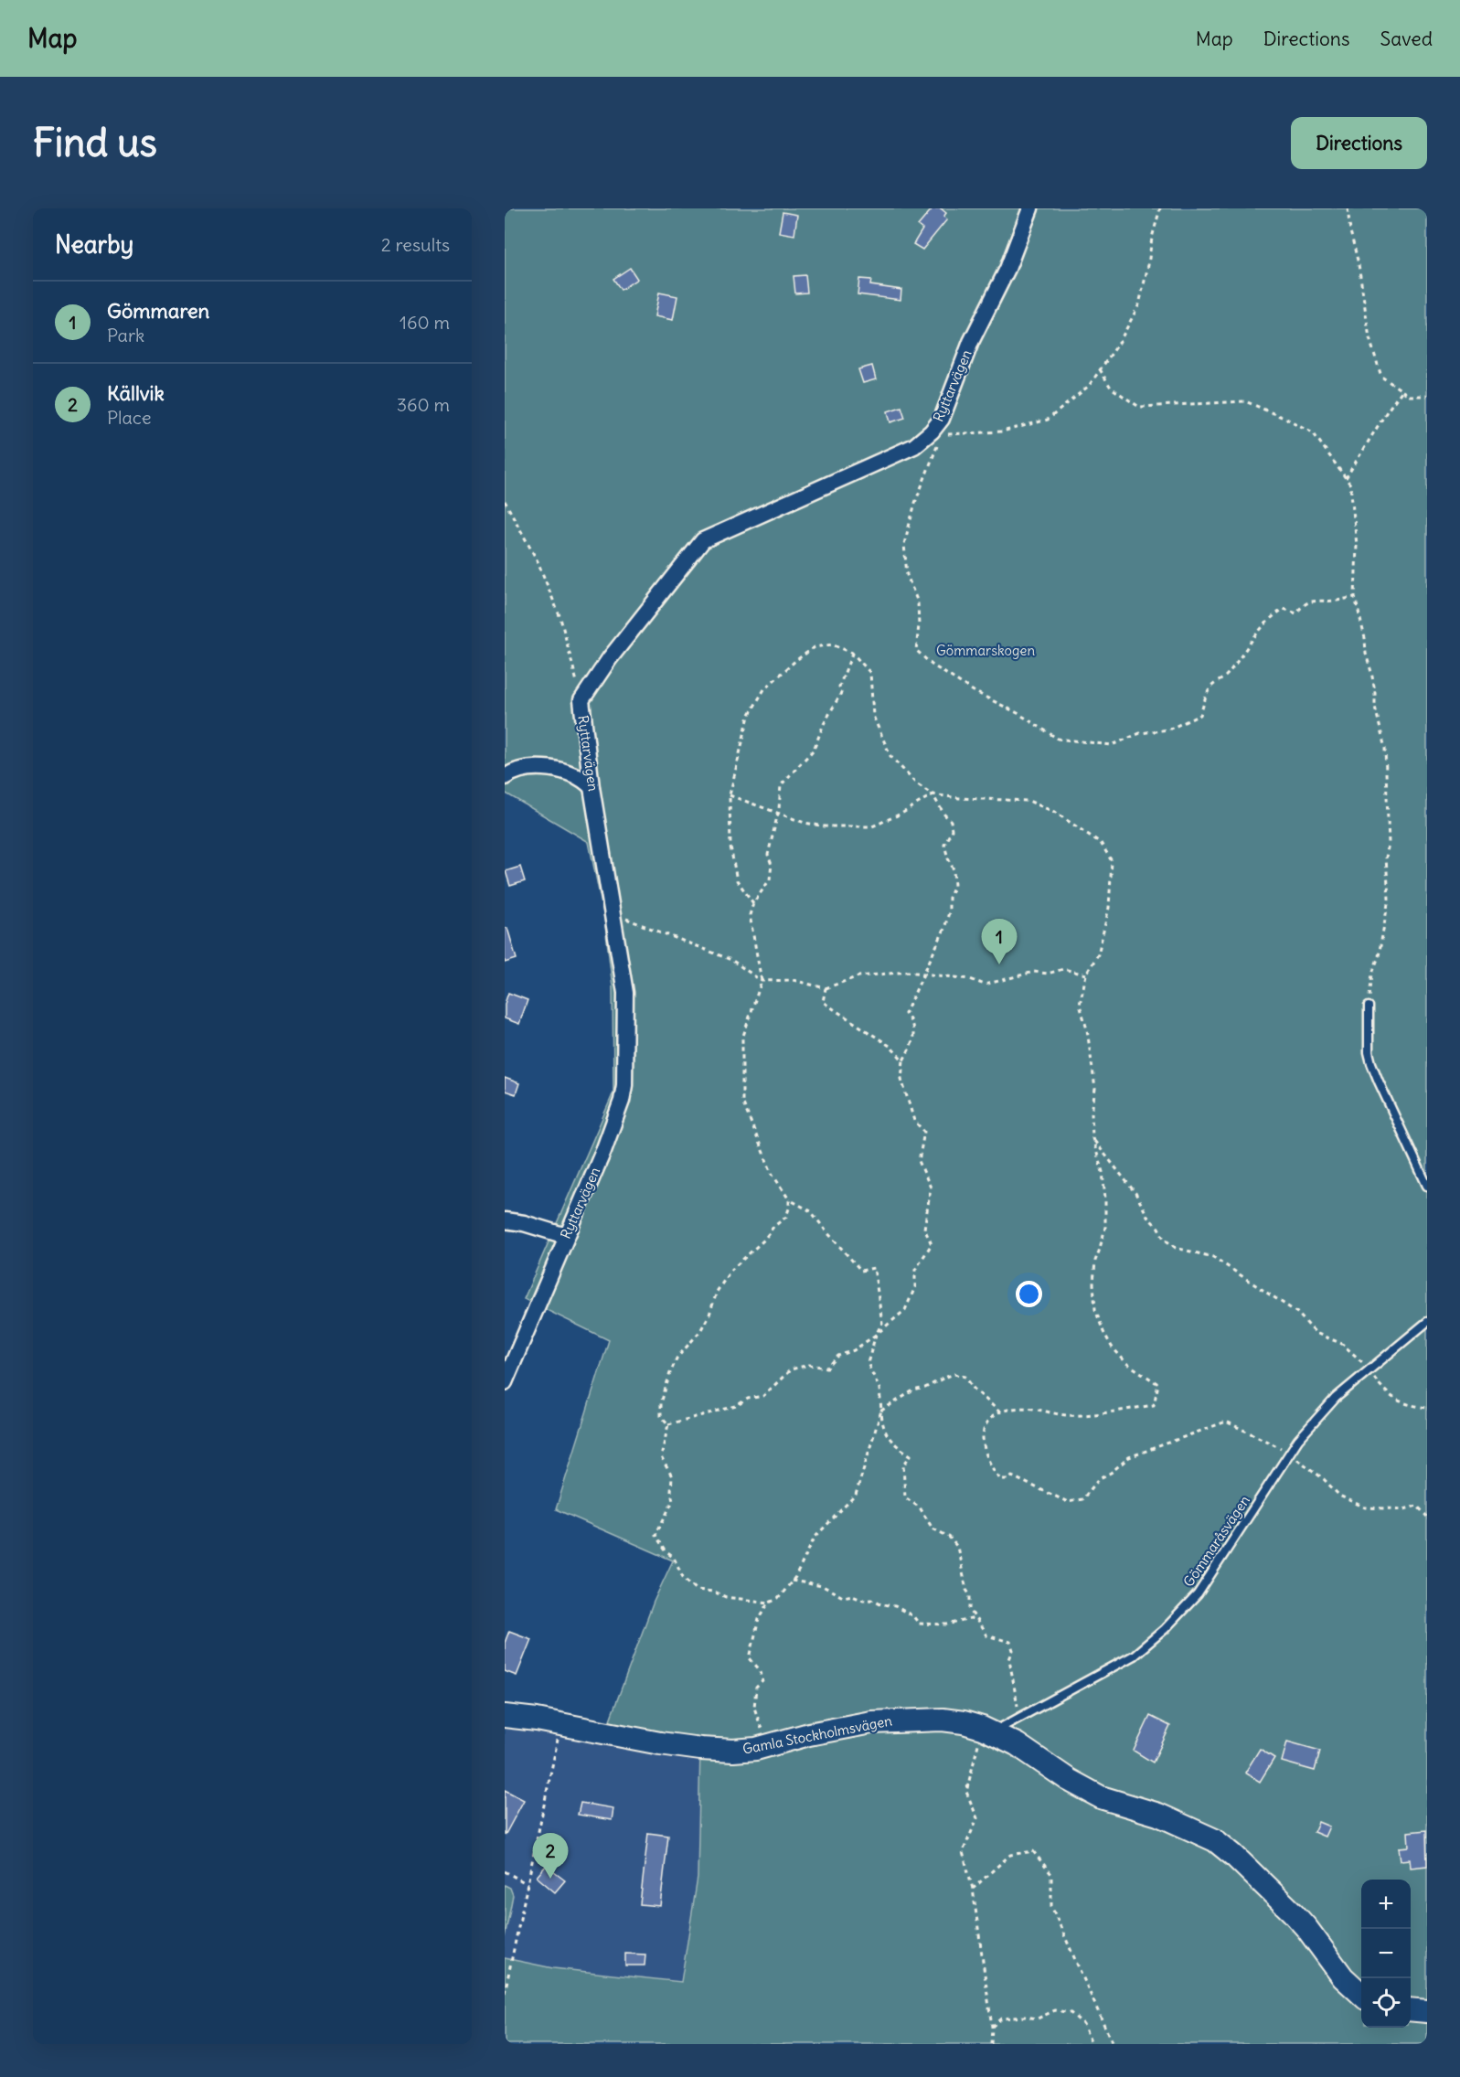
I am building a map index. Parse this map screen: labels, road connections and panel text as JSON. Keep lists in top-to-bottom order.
{
  "streets": {
    "street": ["Ryttarvägen", "Gamla Stockholmsvägen"],
    "lane": ["Gömmaråsvägen"]
  },
  "crossings": [
    ["Gömmaråsvägen", "Gamla Stockholmsvägen"]
  ],
  "parks": ["Gömmarskogen"],
  "page": {
    "header": "Map",
    "nav": ["Map", "Directions", "Saved"],
    "buttons": "Directions",
    "title": "Find us",
    "heading": ["Nearby", "2 results"],
    "list": [
      {
        "mark": "1",
        "name": "Gömmaren",
        "note": "Park",
        "value": "160 m"
      },
      {
        "mark": "2",
        "name": "Källvik",
        "note": "Place",
        "value": "360 m"
      }
    ],
    "pins": ["1", "2"],
    "map_buttons": ["+", "−"]
  }
}
